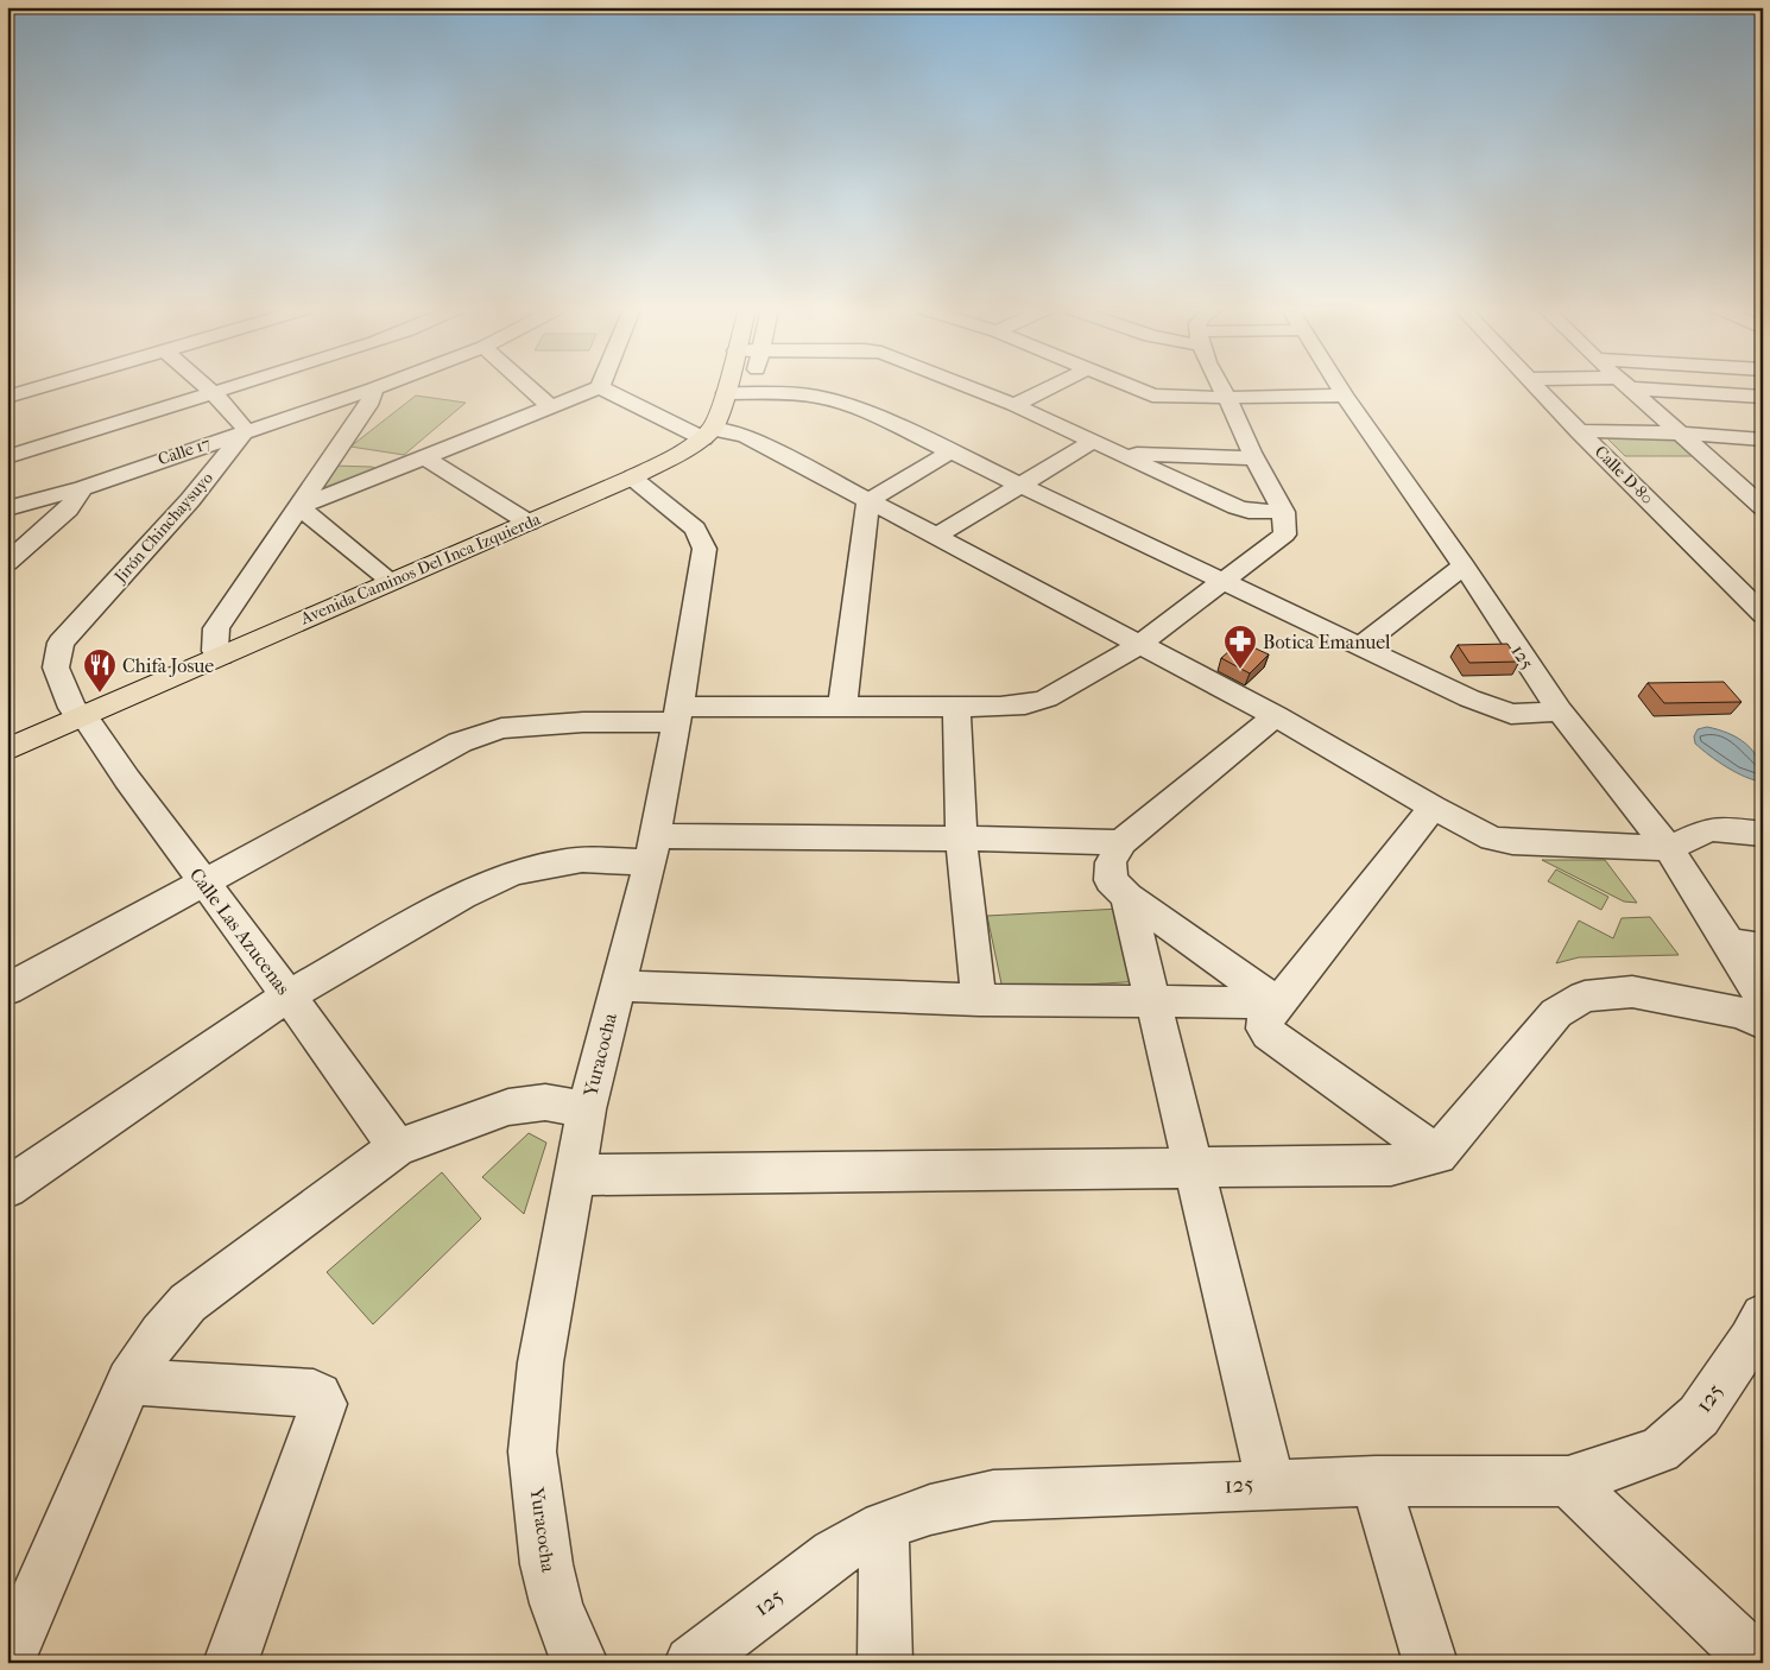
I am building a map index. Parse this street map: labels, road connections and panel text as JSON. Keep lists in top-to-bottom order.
{
  "streets": {
    "main road": ["Avenida Caminos Del Inca Izquierda"],
    "street": [
      "Calle 17",
      "Calle D-80",
      "Jirón Chinchaysuyo",
      "125",
      "Calle Las Azucenas",
      "Yuracocha"
    ]
  },
  "crossings": [
    ["Calle 17", "Jirón Chinchaysuyo"],
    ["Jirón Chinchaysuyo", "Avenida Caminos Del Inca Izquierda"],
    ["Jirón Chinchaysuyo", "Calle Las Azucenas"],
    ["Avenida Caminos Del Inca Izquierda", "Calle Las Azucenas"],
    ["Avenida Caminos Del Inca Izquierda", "Yuracocha"]
  ],
  "places": {
    "pharmacy": ["Botica Emanuel"],
    "restaurant": ["Chifa Josue"]
  }
}
